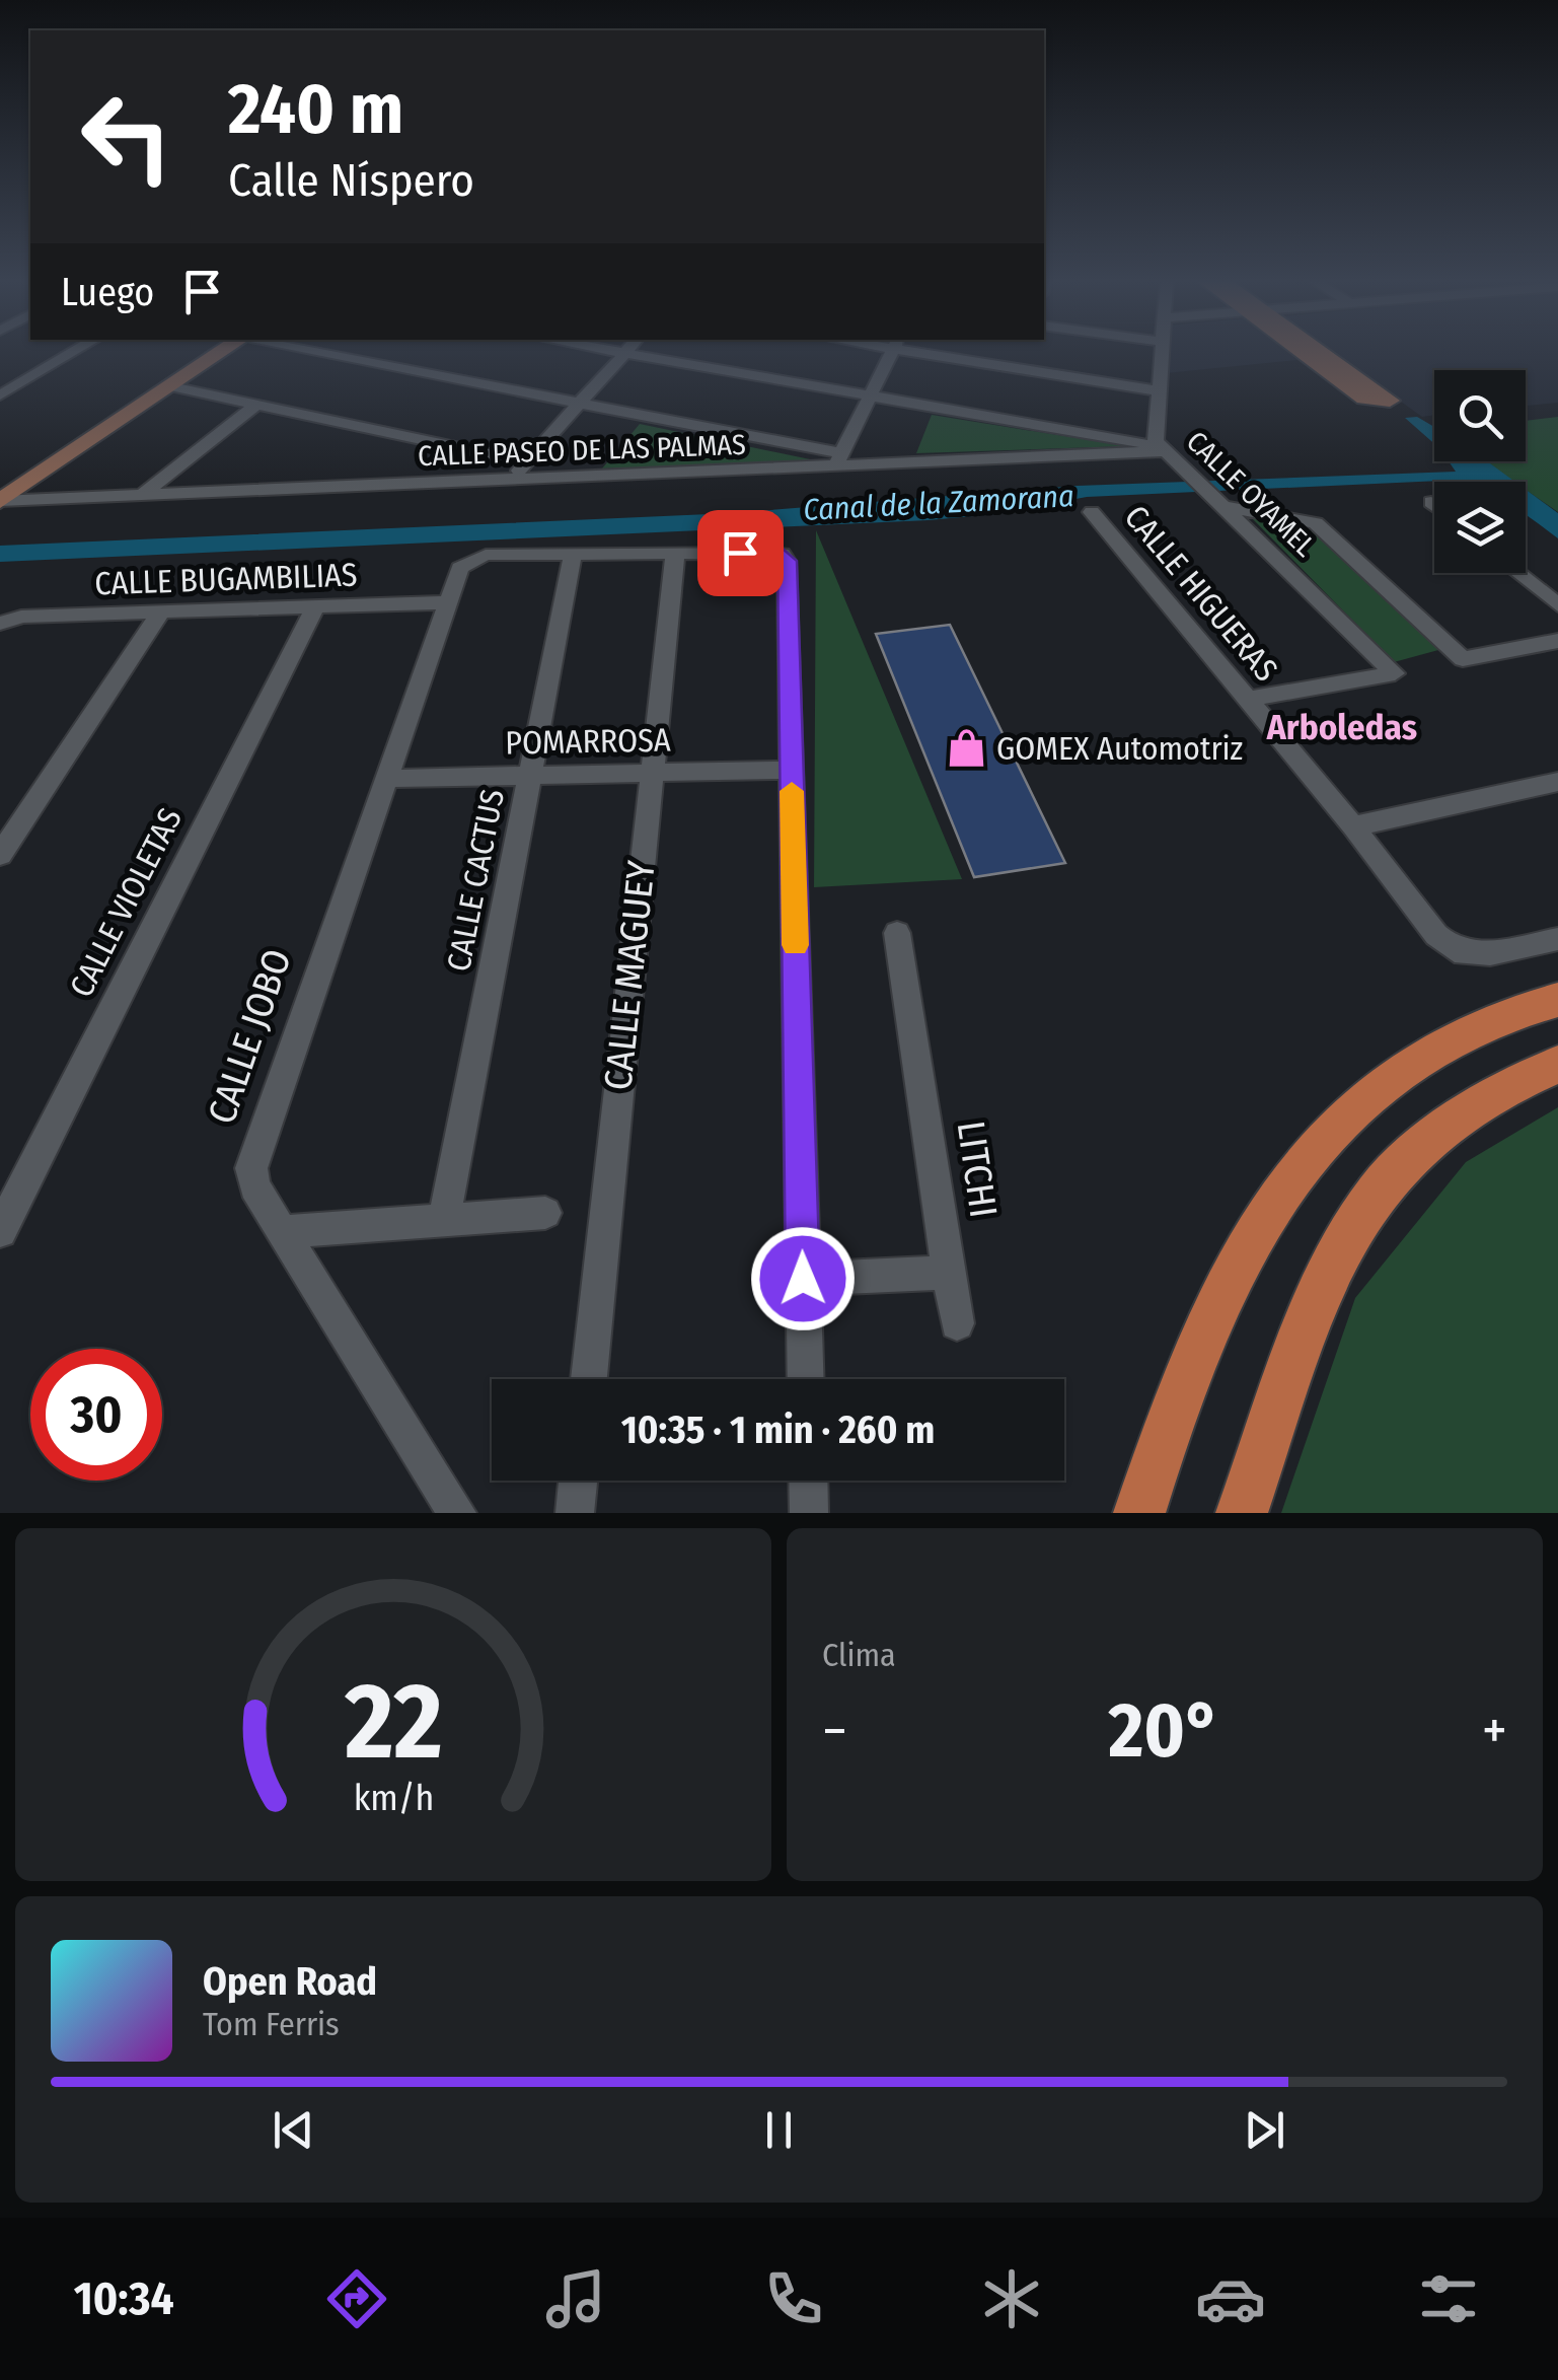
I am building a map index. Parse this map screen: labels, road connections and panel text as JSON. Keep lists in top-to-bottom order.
{
  "streets": {
    "street": [
      "CALLE PASEO DE LAS PALMAS",
      "CALLE OYAMEL",
      "CALLE BUGAMBILIAS",
      "CALLE HIGUERAS",
      "POMARROSA",
      "CALLE CACTUS",
      "CALLE VIOLETAS",
      "CALLE MAGUEY",
      "CALLE JOBO",
      "LITCHI"
    ]
  },
  "crossings": [
    ["CALLE PASEO DE LAS PALMAS", "CALLE OYAMEL"],
    ["CALLE OYAMEL", "CALLE HIGUERAS"],
    ["CALLE BUGAMBILIAS", "CALLE VIOLETAS"],
    ["CALLE BUGAMBILIAS", "CALLE JOBO"],
    ["POMARROSA", "CALLE CACTUS"],
    ["POMARROSA", "CALLE MAGUEY"],
    ["POMARROSA", "CALLE JOBO"],
    ["CALLE CACTUS", "CALLE JOBO"]
  ],
  "districts": ["Arboledas"],
  "water": ["Canal de la Zamorana"],
  "places": {
    "shop": ["GOMEX Automotriz"]
  },
  "page": {
    "turn": ["240 m", "Calle Níspero"],
    "then": "Luego",
    "limit": "30",
    "trip": "10:35 · 1 min · 260 m",
    "tile": "Clima",
    "heat": ["−", "20°", "+"],
    "song": ["Open Road", "Tom Ferris"],
    "tabs": "10:34",
    "gauge": ["22", "km/h"]
  }
}
